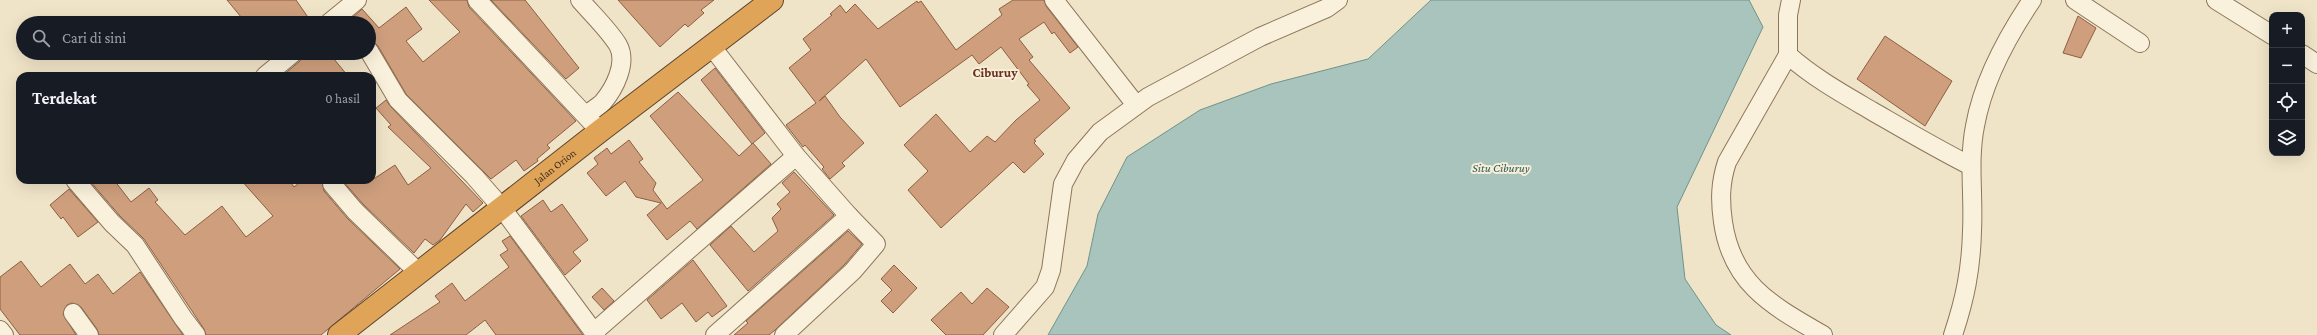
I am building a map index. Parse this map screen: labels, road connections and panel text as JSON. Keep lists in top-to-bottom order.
{
  "streets": {
    "highway": ["Jalan Orion"]
  },
  "districts": ["Ciburuy"],
  "water": ["Situ Ciburuy"],
  "page": {
    "map_buttons": ["+", "−"],
    "search": "Cari di sini",
    "heading": ["Terdekat", "0 hasil"]
  }
}
